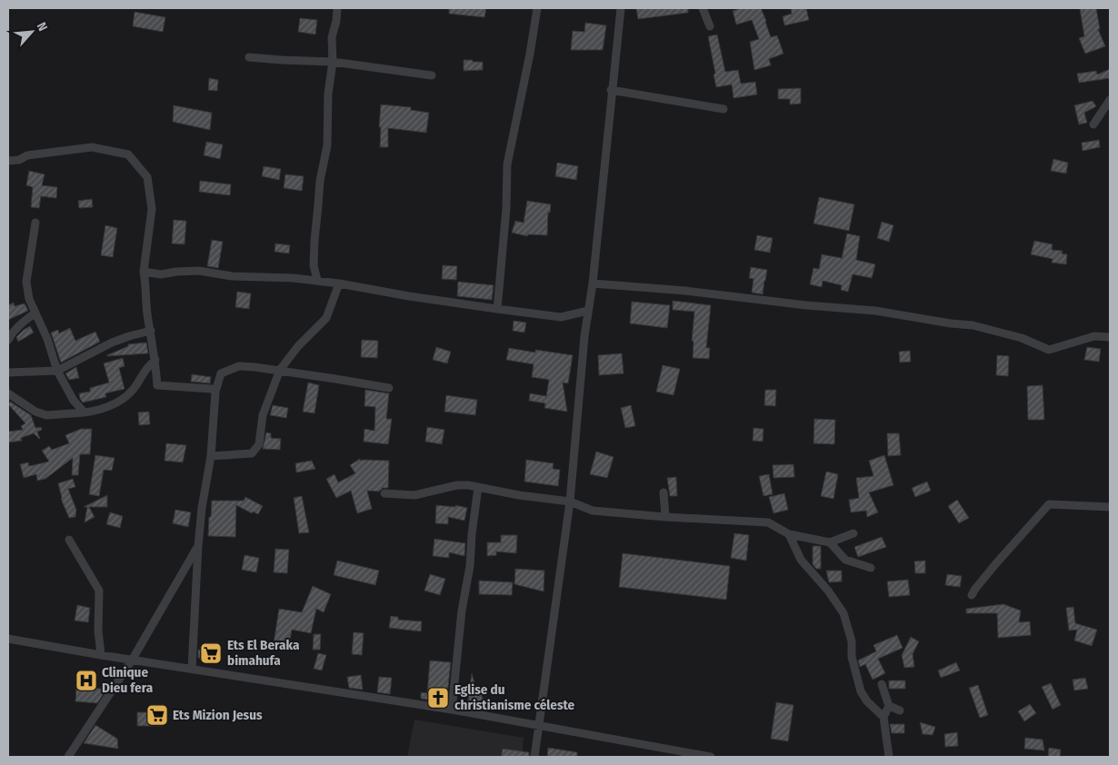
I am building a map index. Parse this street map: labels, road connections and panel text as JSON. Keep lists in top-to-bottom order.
{
  "places": {
    "supermarket": ["Ets El Beraka bimahufa", "Ets Mizion Jesus"],
    "hospital": ["Clinique Dieu fera"],
    "church": ["Eglise du christianisme céleste"]
  },
  "north": "top right"
}
